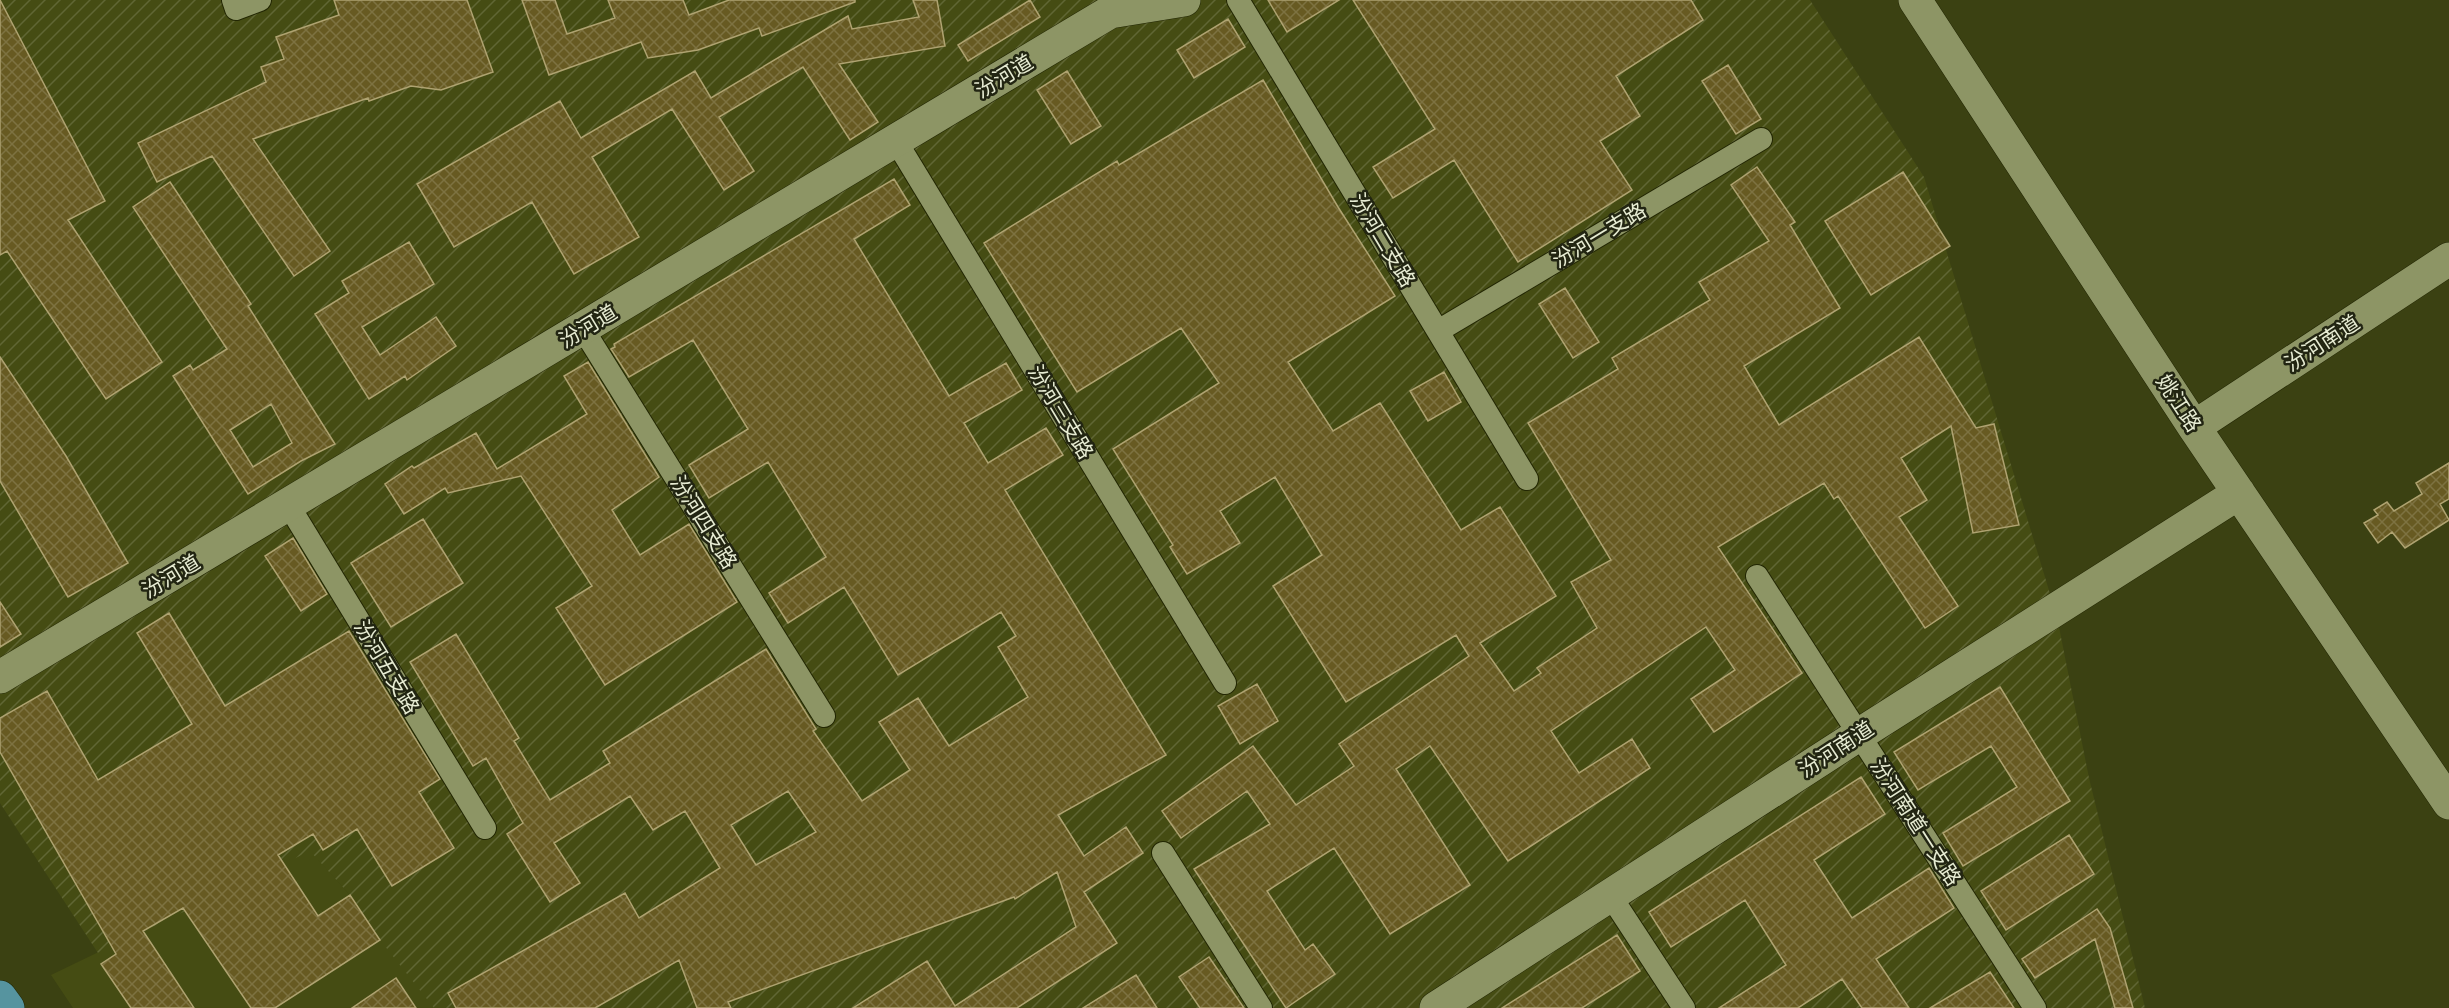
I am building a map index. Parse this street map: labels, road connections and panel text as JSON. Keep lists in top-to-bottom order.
{
  "streets": {
    "street": [
      "汾河道",
      "汾河一支路",
      "汾河二支路",
      "汾河南道",
      "姚江路",
      "汾河三支路",
      "汾河四支路",
      "汾河五支路",
      "汾河南道一支路"
    ]
  },
  "crossings": [
    ["汾河道", "汾河三支路"],
    ["汾河道", "汾河四支路"],
    ["汾河道", "汾河五支路"],
    ["汾河一支路", "汾河二支路"],
    ["汾河南道", "姚江路"],
    ["汾河南道", "汾河南道一支路"]
  ]
}
